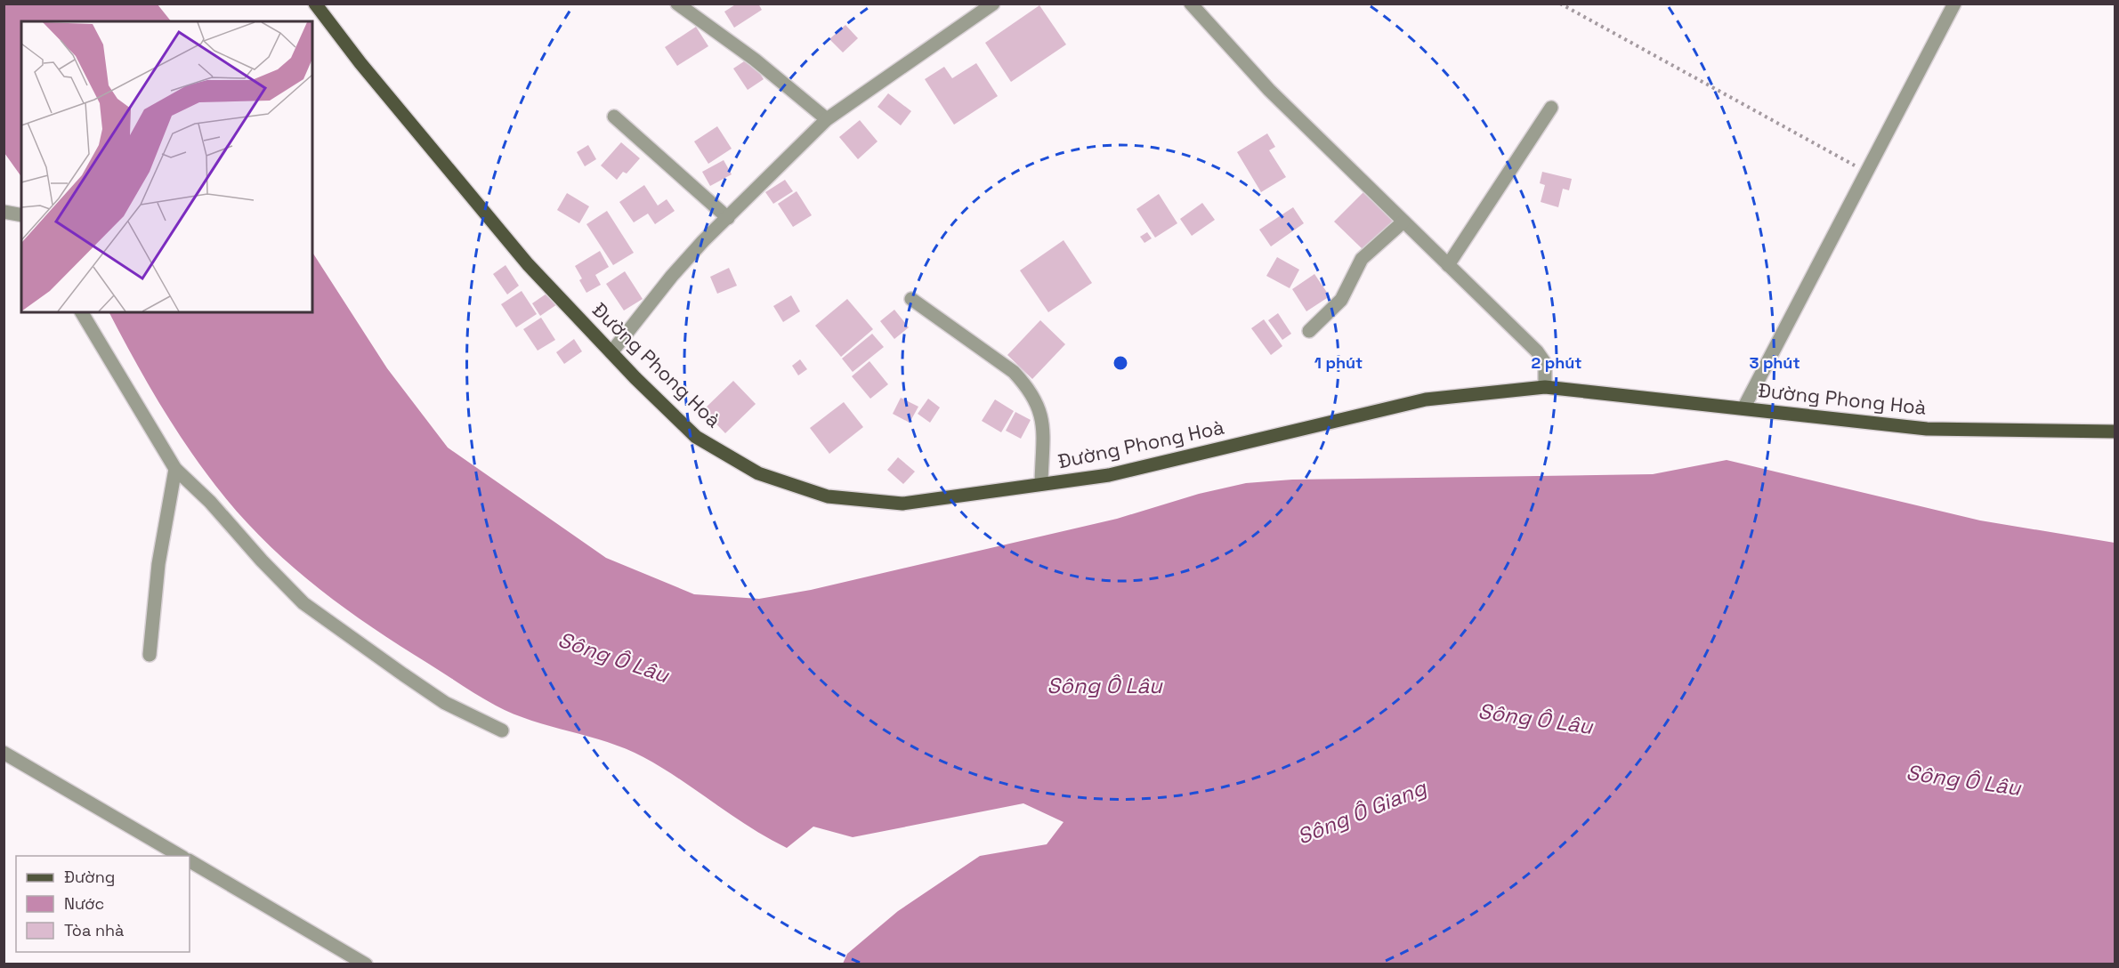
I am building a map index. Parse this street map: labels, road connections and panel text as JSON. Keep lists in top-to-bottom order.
{
  "streets": {
    "main road": ["Đường Phong Hoà"]
  },
  "water": ["Sông Ô Lâu", "Sông Ô Giang"],
  "legend": ["Đường", "Nước", "Tòa nhà"],
  "rings": ["1 phút", "2 phút", "3 phút"]
}
